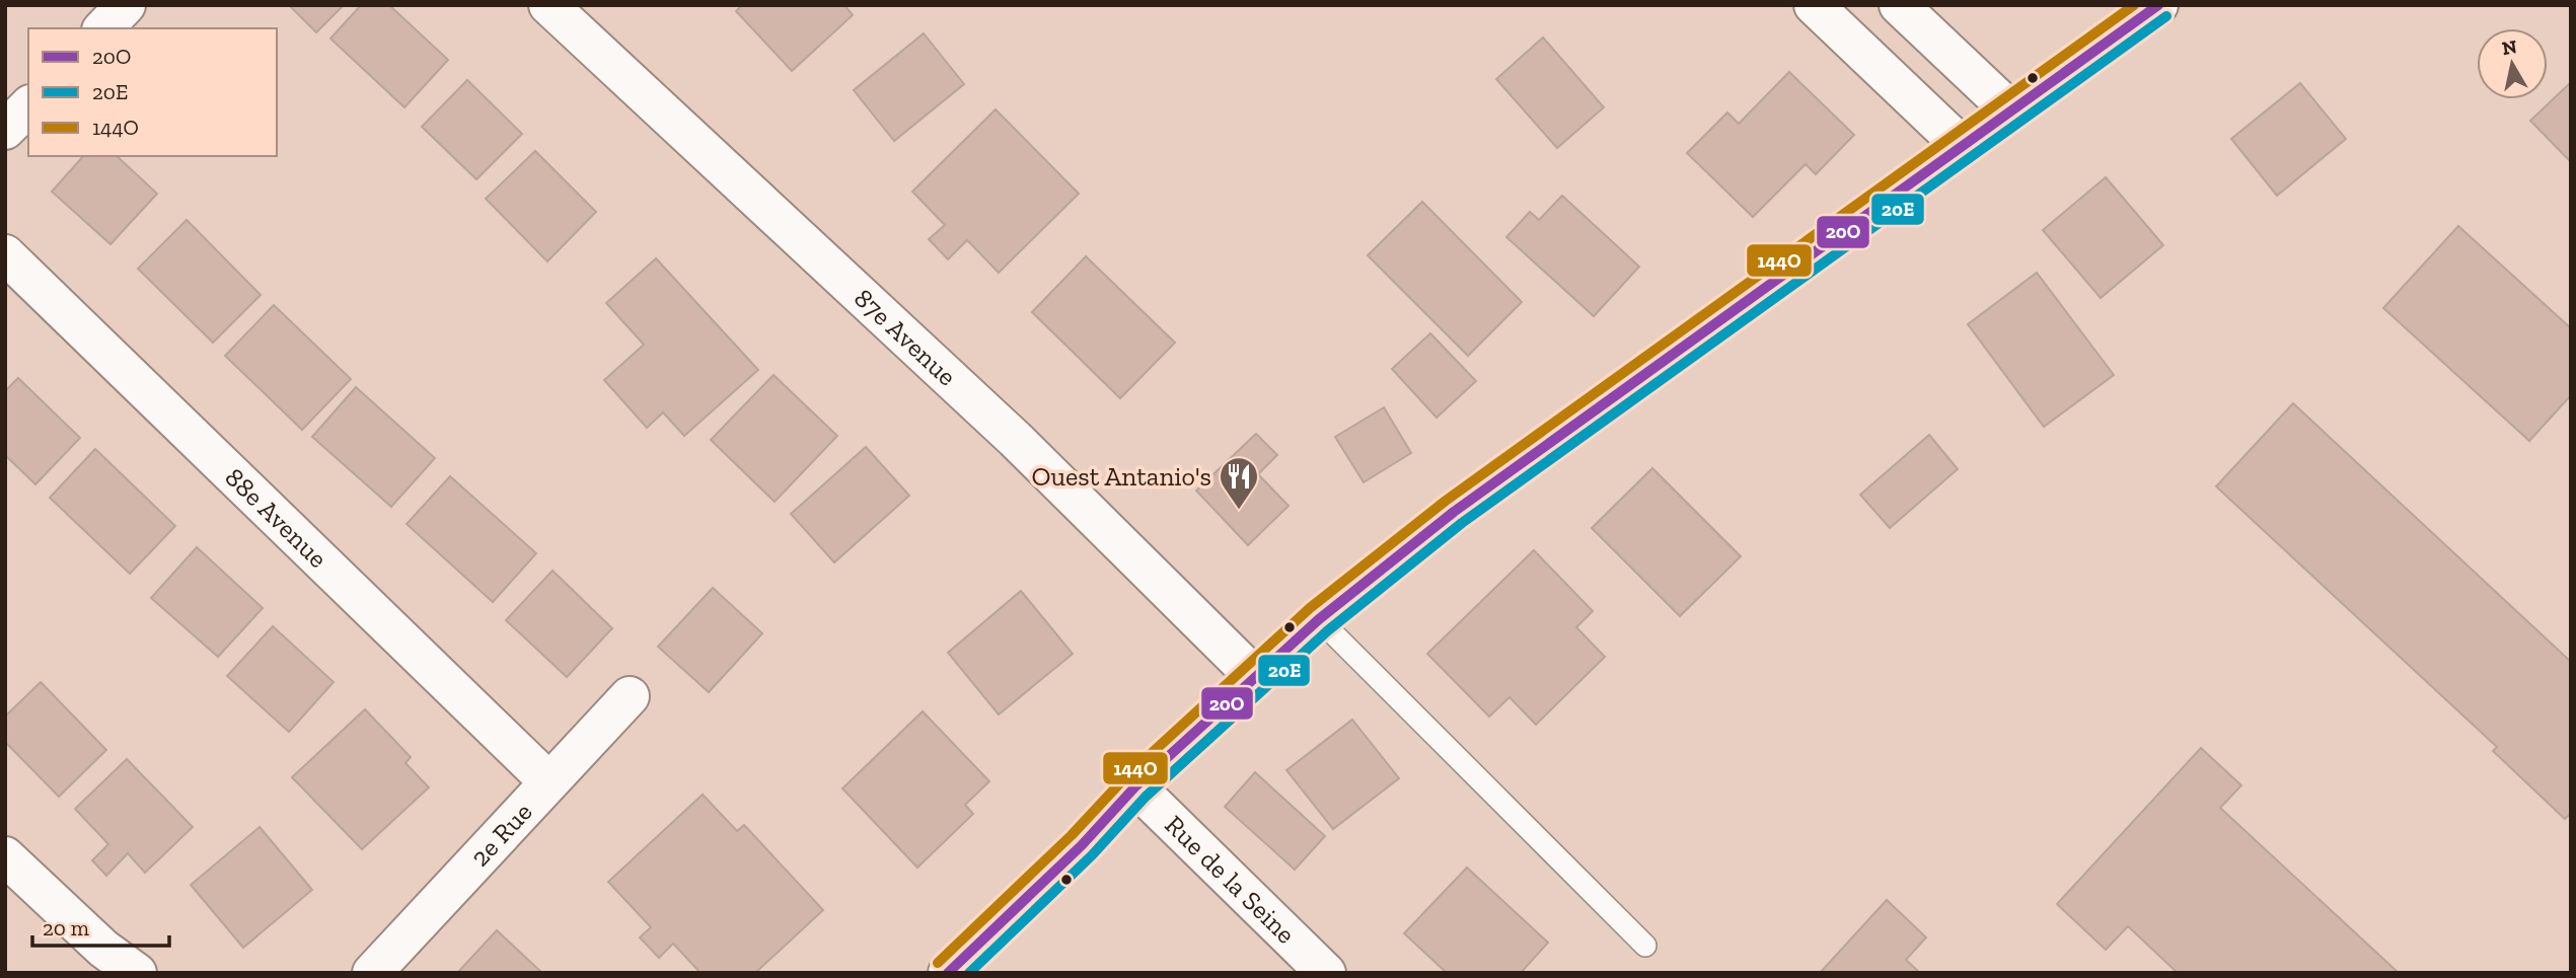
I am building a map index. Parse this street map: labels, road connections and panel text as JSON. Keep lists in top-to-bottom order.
{
  "streets": {
    "street": [
      "87e Avenue",
      "88e Avenue",
      "2e Rue",
      "Rue de la Seine"
    ]
  },
  "crossings": [
    ["88e Avenue", "2e Rue"]
  ],
  "places": {
    "restaurant": ["Ouest Antanio's"]
  },
  "lines": ["transit line 20O", "transit line 144O", "transit line 20E"],
  "legend": ["20O", "20E", "144O"],
  "scale_bar": "20 m",
  "north": "top"
}
